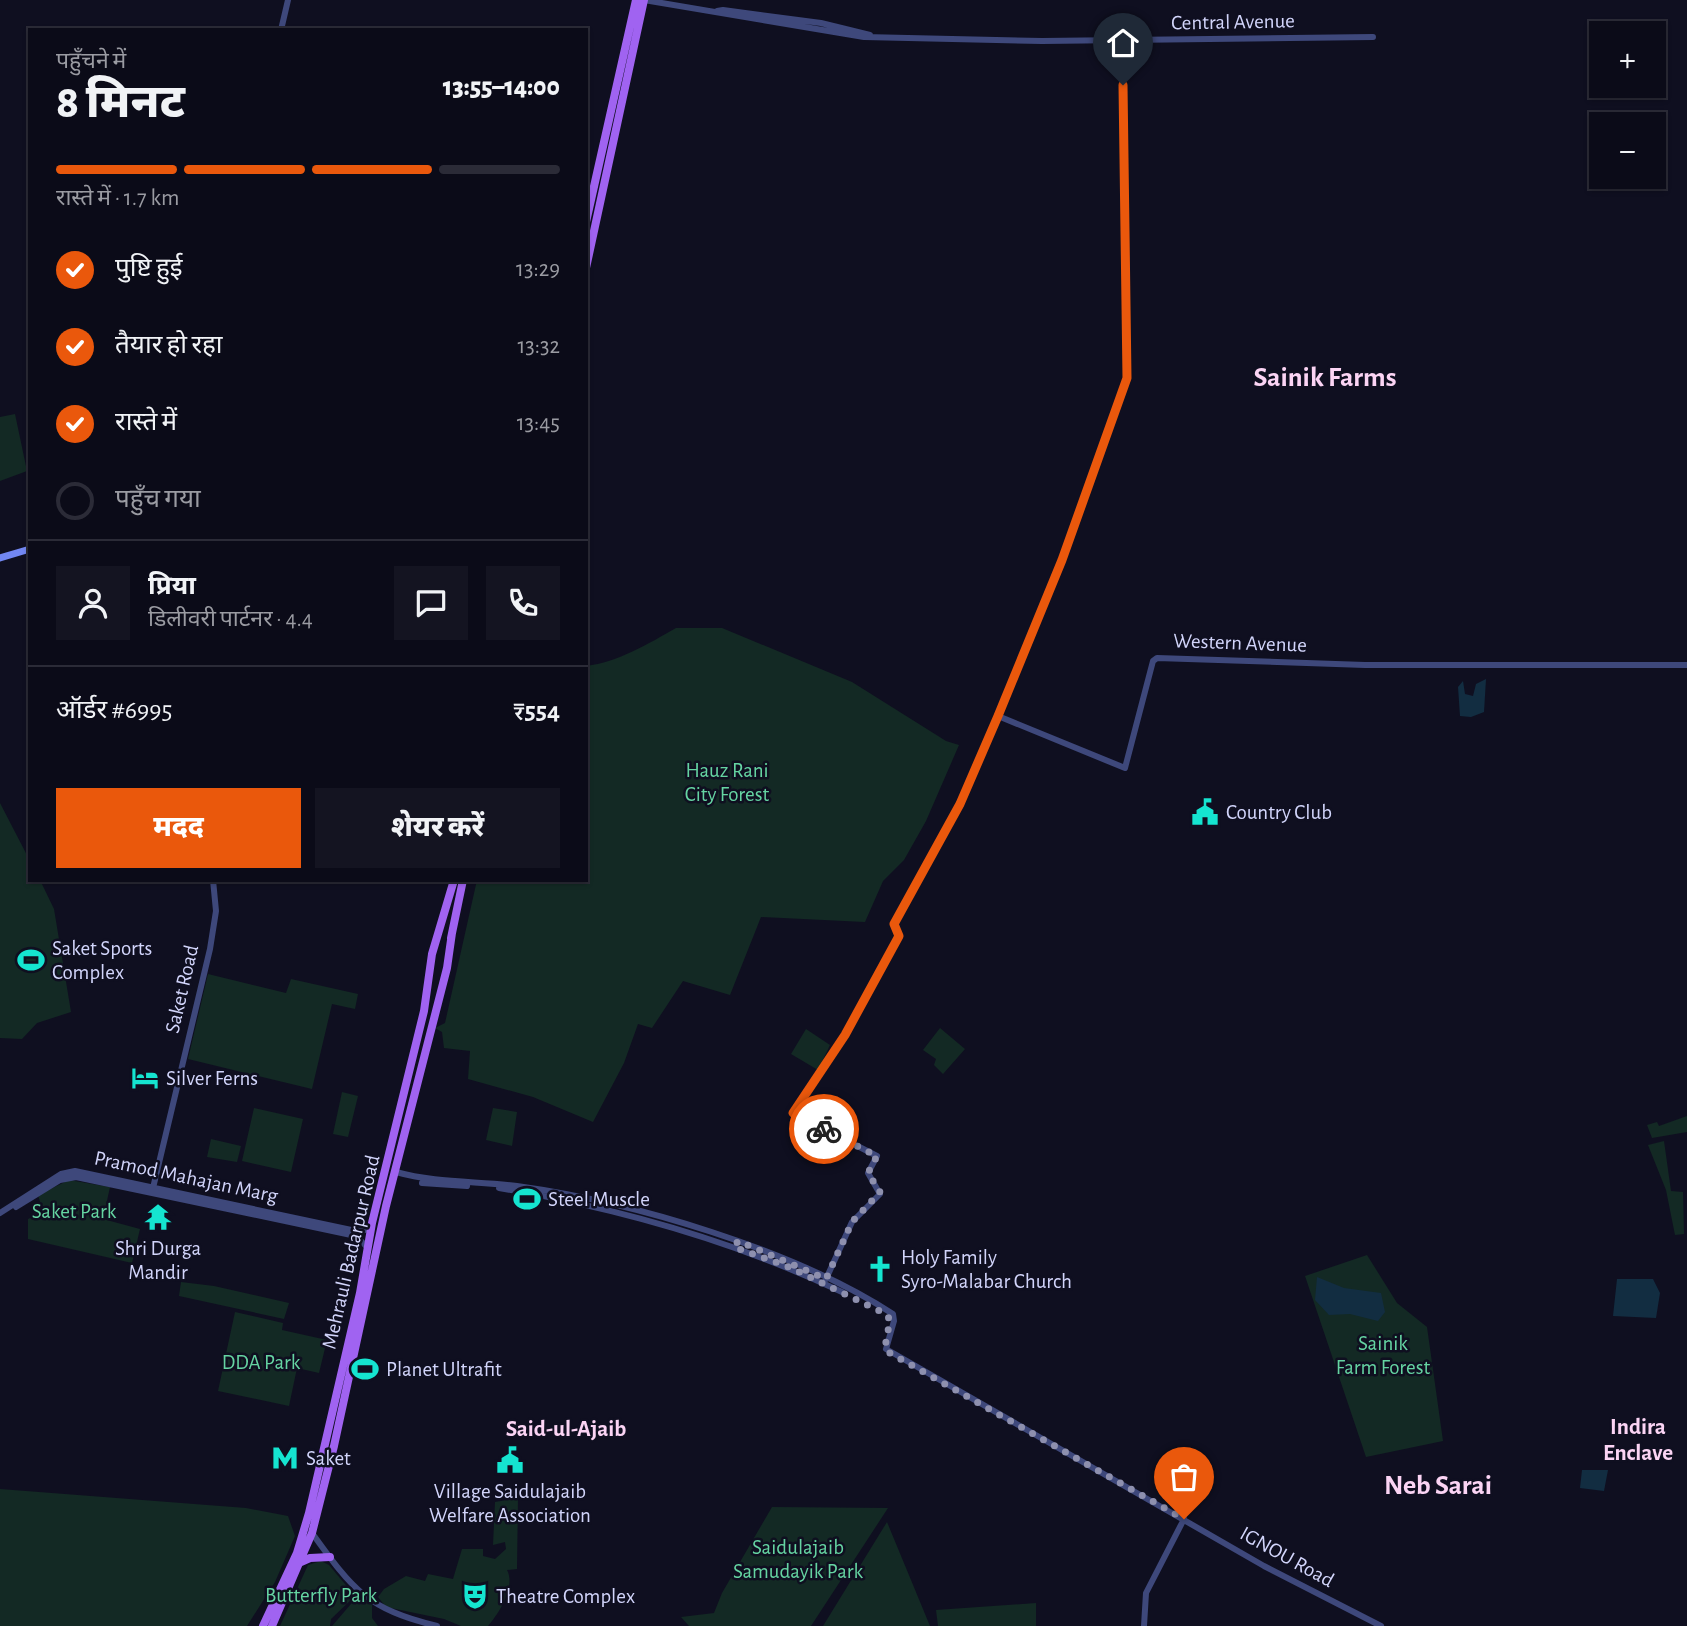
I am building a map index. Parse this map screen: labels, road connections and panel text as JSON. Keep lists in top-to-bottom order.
{
  "streets": {
    "main road": ["Mehrauli Badarpur Road"],
    "street": [
      "Central Avenue",
      "Western Avenue",
      "Saket Road",
      "Pramod Mahajan Marg",
      "IGNOU Road"
    ]
  },
  "crossings": [
    ["Saket Road", "Pramod Mahajan Marg"],
    ["Pramod Mahajan Marg", "Mehrauli Badarpur Road"]
  ],
  "districts": [
    "Sainik Farms",
    "Indira Enclave",
    "Said-ul-Ajaib",
    "Neb Sarai"
  ],
  "parks": [
    "Hauz Rani City Forest",
    "Saket Park",
    "Sainik Farm Forest",
    "DDA Park",
    "Saidulajaib Samudayik Park",
    "Butterfly Park"
  ],
  "places": {
    "public building": ["Country Club", "Village Saidulajaib Welfare Association"],
    "sports": ["Saket Sports Complex", "Steel Muscle", "Planet Ultrafit"],
    "hotel": ["Silver Ferns"],
    "temple": ["Shri Durga Mandir"],
    "church": ["Holy Family Syro-Malabar Church"],
    "metro station": ["Saket"],
    "theatre": ["Theatre Complex"]
  },
  "page": {
    "map_buttons": ["+", "−"],
    "heading": ["8 मिनट", "पहुँचने में", "13:55–14:00"],
    "panel": [
      "प्रिया",
      "डिलीवरी पार्टनर · 4.4",
      "ऑर्डर #6995",
      "₹554"
    ],
    "bar": "रास्ते में · 1.7 km",
    "list": [
      ["पुष्टि हुई", "13:29"],
      ["तैयार हो रहा", "13:32"],
      ["रास्ते में", "13:45"],
      "पहुँच गया"
    ],
    "buttons": ["मदद", "शेयर करें"]
  }
}
